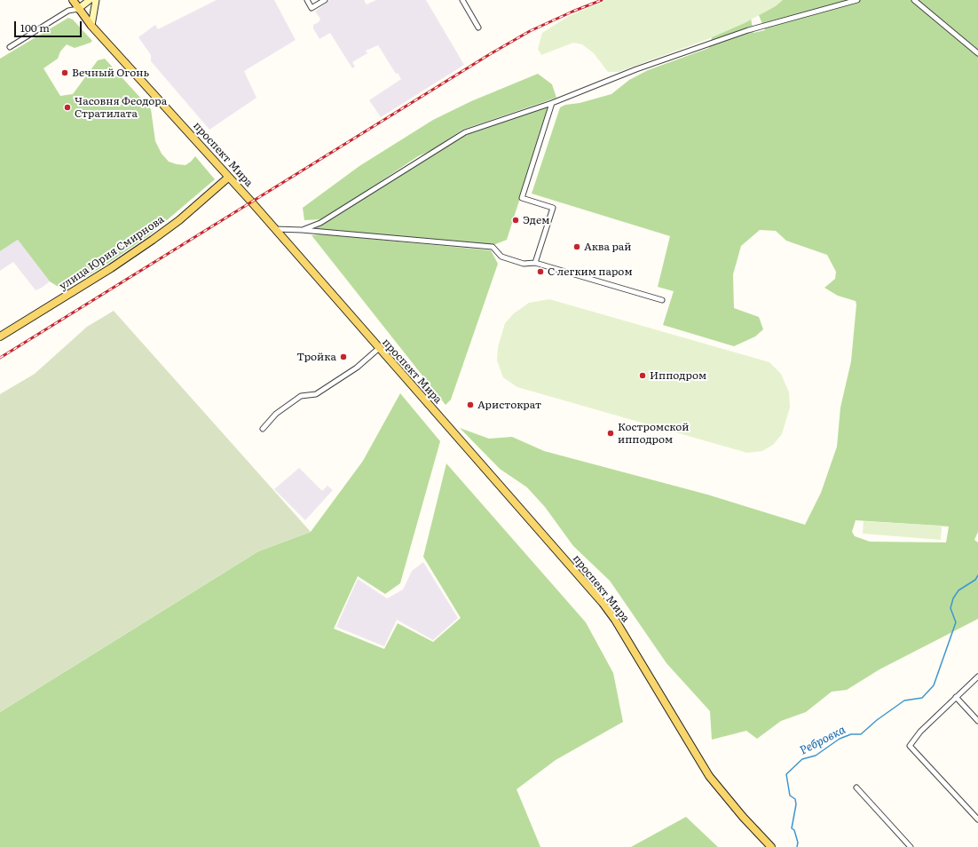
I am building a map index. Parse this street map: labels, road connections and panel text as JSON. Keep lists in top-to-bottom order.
{
  "streets": {
    "main road": ["проспект Мира", "улица Юрия Смирнова"]
  },
  "crossings": [
    ["проспект Мира", "улица Юрия Смирнова"]
  ],
  "water": ["Ребровка"],
  "places": [
    "Вечный Огонь",
    "Часовня Феодора Стратилата",
    "Эдем",
    "Аква рай",
    "С легким паром",
    "Тройка",
    "Ипподром",
    "Аристократ",
    "Костромской ипподром"
  ],
  "scale_bar": "100 m"
}
